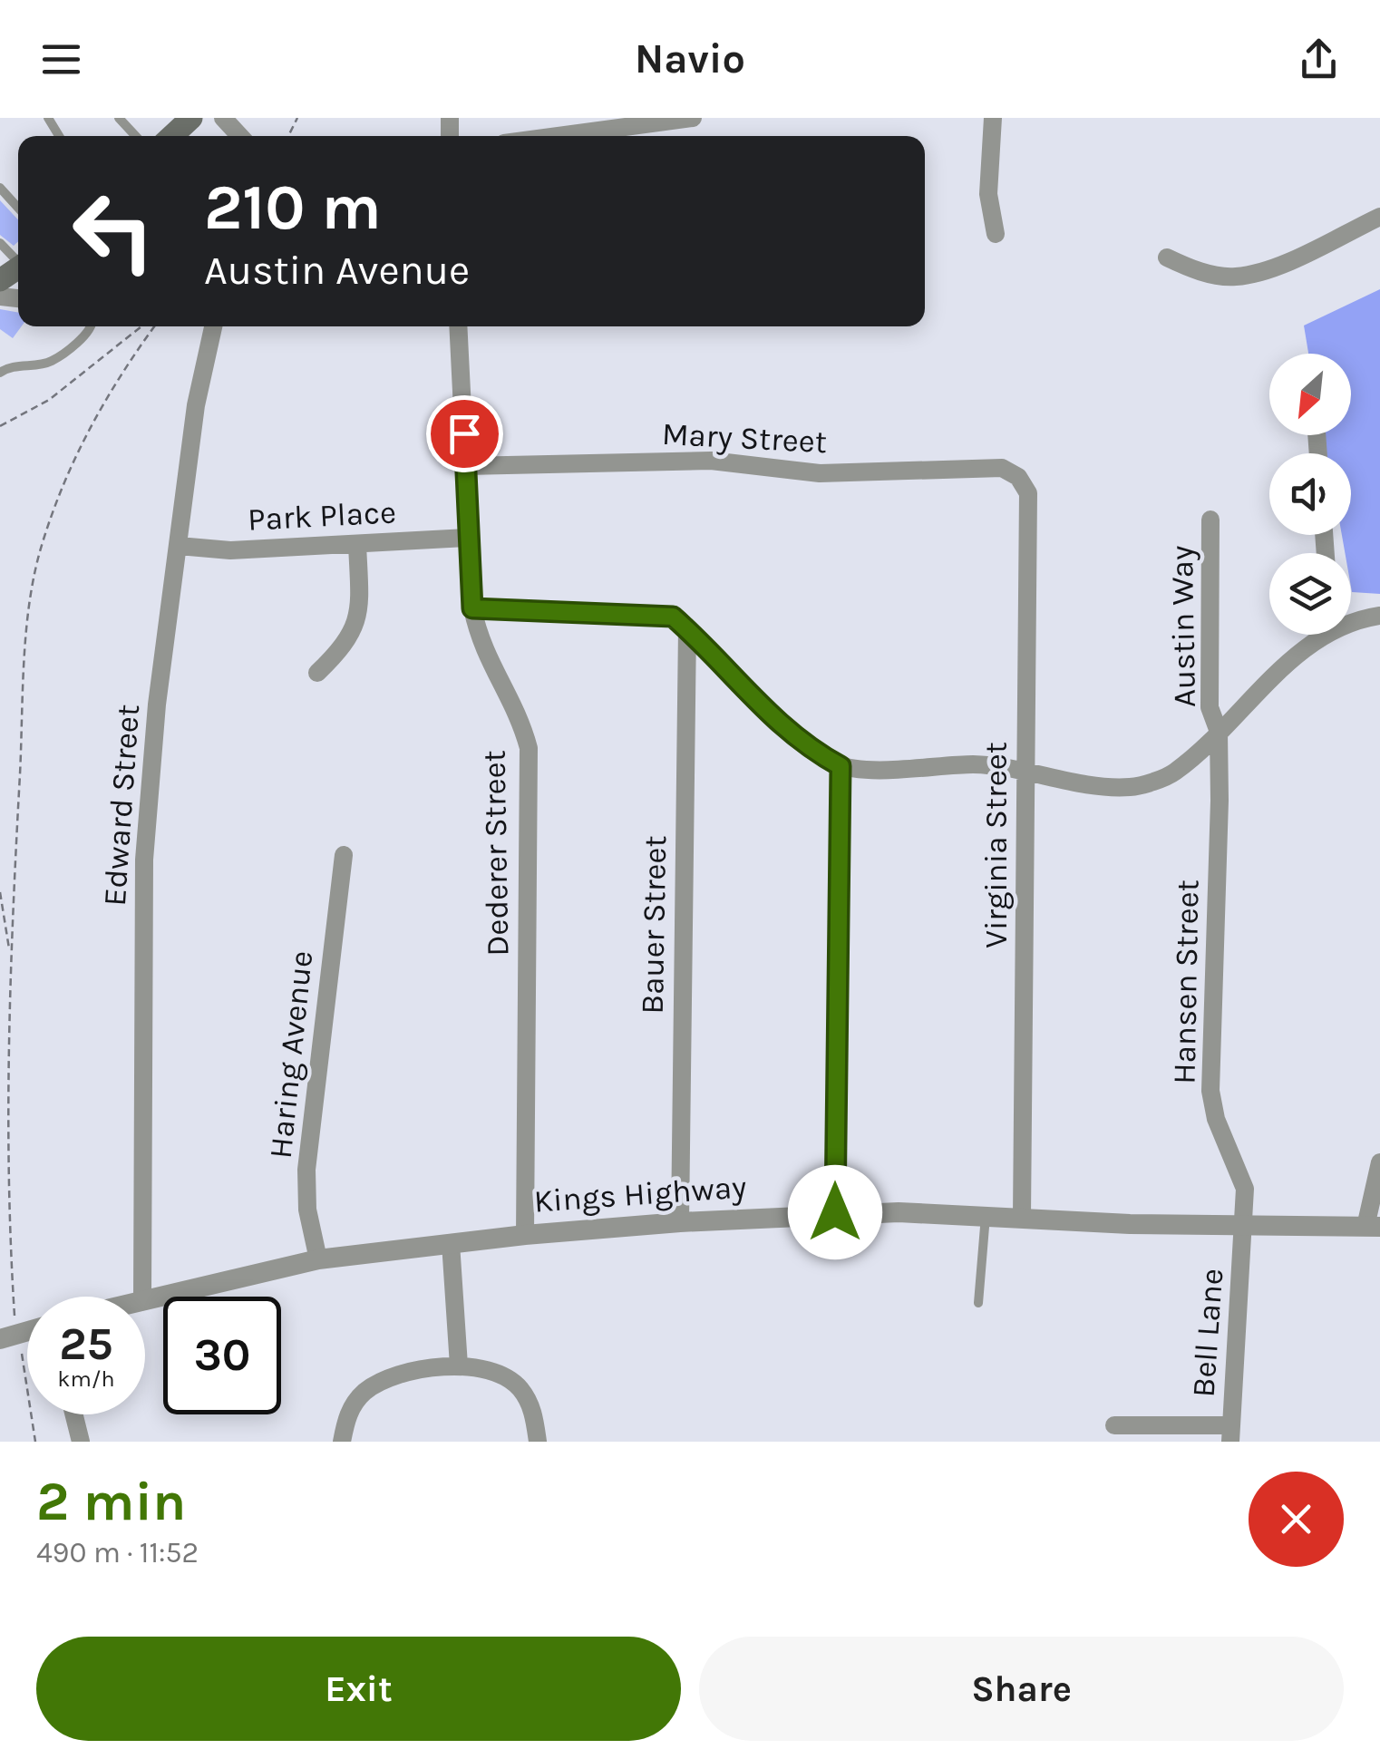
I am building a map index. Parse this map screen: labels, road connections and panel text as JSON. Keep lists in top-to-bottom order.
{
  "streets": {
    "street": [
      "Mary Street",
      "Park Place",
      "Austin Way",
      "Edward Street",
      "Virginia Street",
      "Dederer Street",
      "Bauer Street",
      "Hansen Street",
      "Haring Avenue",
      "Kings Highway",
      "Bell Lane"
    ]
  },
  "crossings": [
    ["Mary Street", "Virginia Street"],
    ["Mary Street", "Dederer Street"],
    ["Park Place", "Edward Street"],
    ["Park Place", "Dederer Street"],
    ["Austin Way", "Hansen Street"],
    ["Virginia Street", "Kings Highway"],
    ["Dederer Street", "Kings Highway"],
    ["Bauer Street", "Kings Highway"],
    ["Hansen Street", "Kings Highway"],
    ["Hansen Street", "Bell Lane"],
    ["Haring Avenue", "Kings Highway"],
    ["Kings Highway", "Bell Lane"]
  ],
  "north": "bottom left",
  "page": {
    "header": "Navio",
    "turn": ["210 m", "Austin Avenue"],
    "speed": "25 km/h",
    "limit": "30",
    "heading": ["2 min", "490 m · 11:52"],
    "buttons": ["Exit", "Share"]
  }
}
